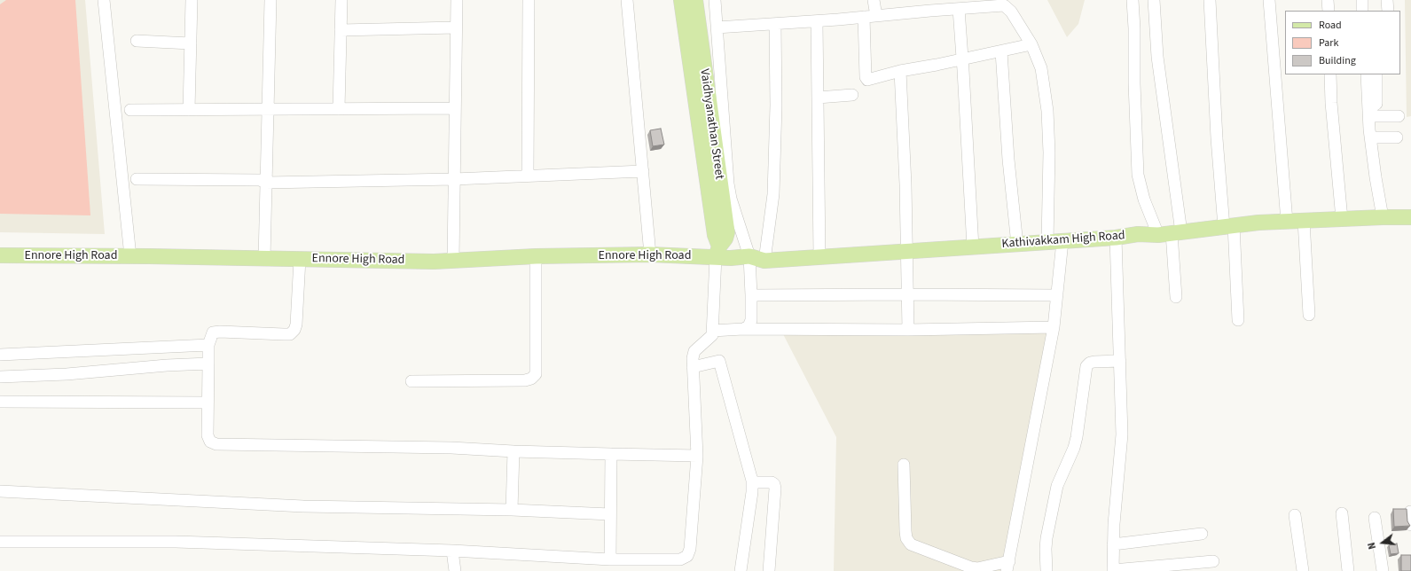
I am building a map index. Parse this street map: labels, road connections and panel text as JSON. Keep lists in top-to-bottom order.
{
  "streets": {
    "main road": ["Vaidhyanathan Street", "Kathivakkam High Road", "Ennore High Road"]
  },
  "crossings": [
    ["Vaidhyanathan Street", "Kathivakkam High Road"],
    ["Vaidhyanathan Street", "Ennore High Road"],
    ["Kathivakkam High Road", "Ennore High Road"]
  ],
  "legend": ["Road", "Park", "Building"],
  "north": "left"
}
